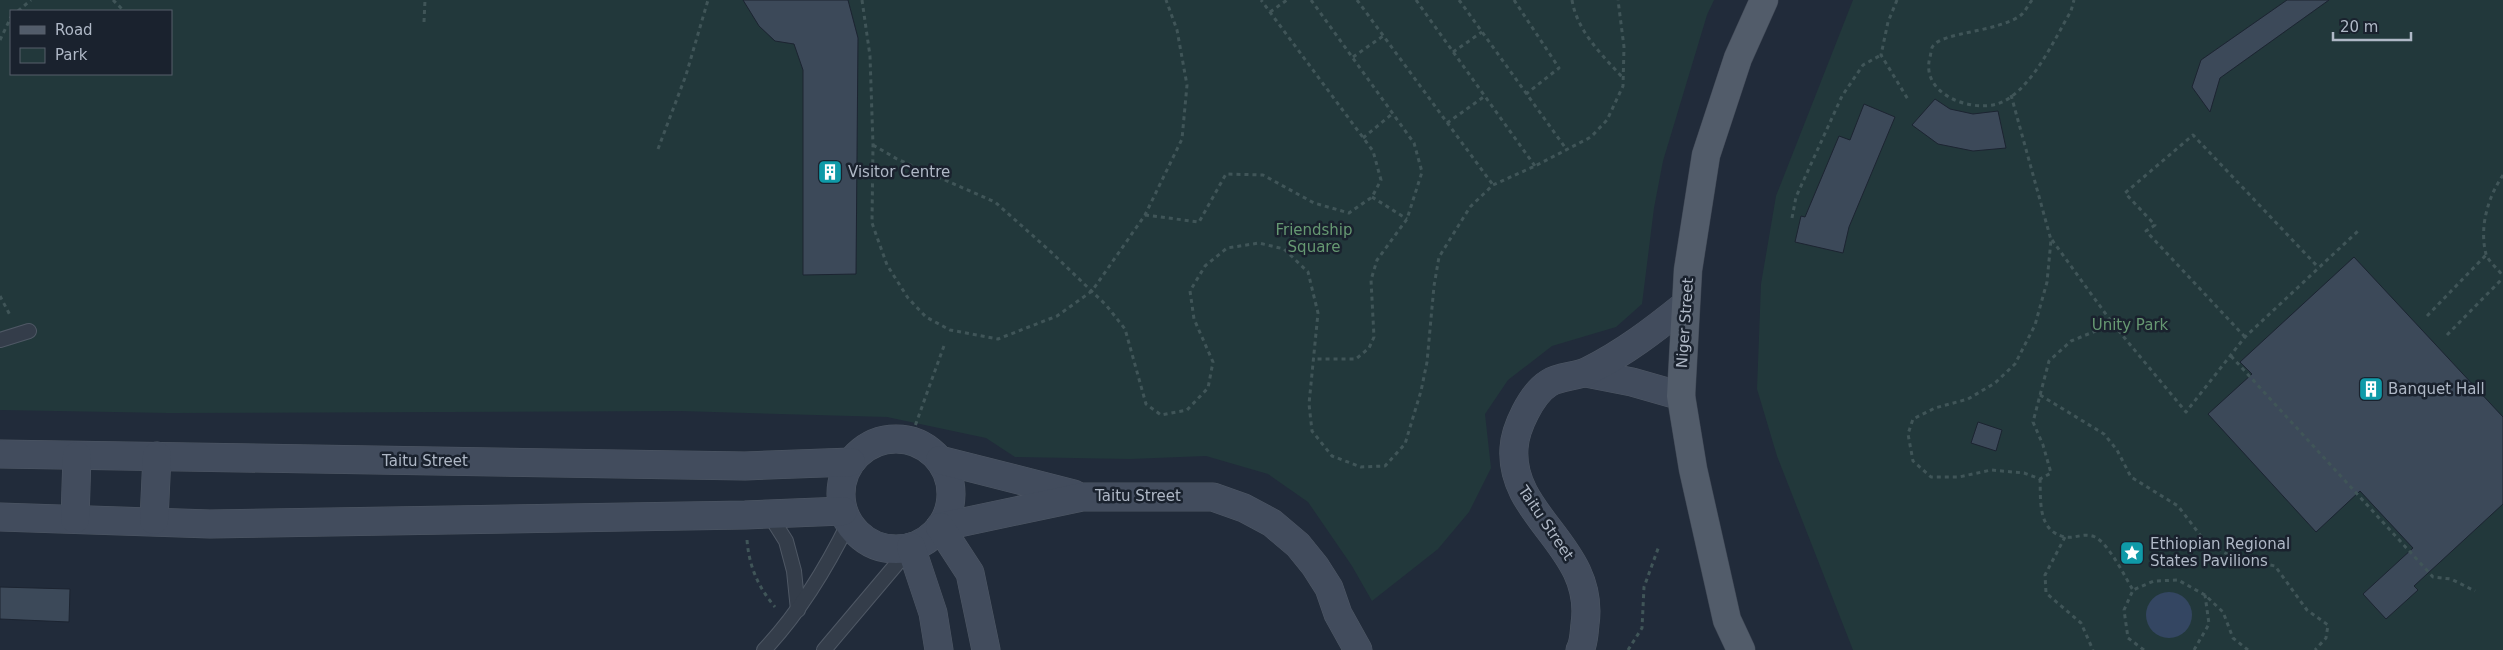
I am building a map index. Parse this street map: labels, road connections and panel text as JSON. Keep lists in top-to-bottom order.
{
  "streets": {
    "main road": ["Niger Street", "Taitu Street"]
  },
  "crossings": [
    ["Niger Street", "Taitu Street"]
  ],
  "parks": ["Friendship Square", "Unity Park"],
  "places": {
    "building": ["Visitor Centre", "Banquet Hall"],
    "place": ["Ethiopian Regional States Pavilions"]
  },
  "legend": ["Road", "Park"],
  "scale_bar": "20 m"
}
